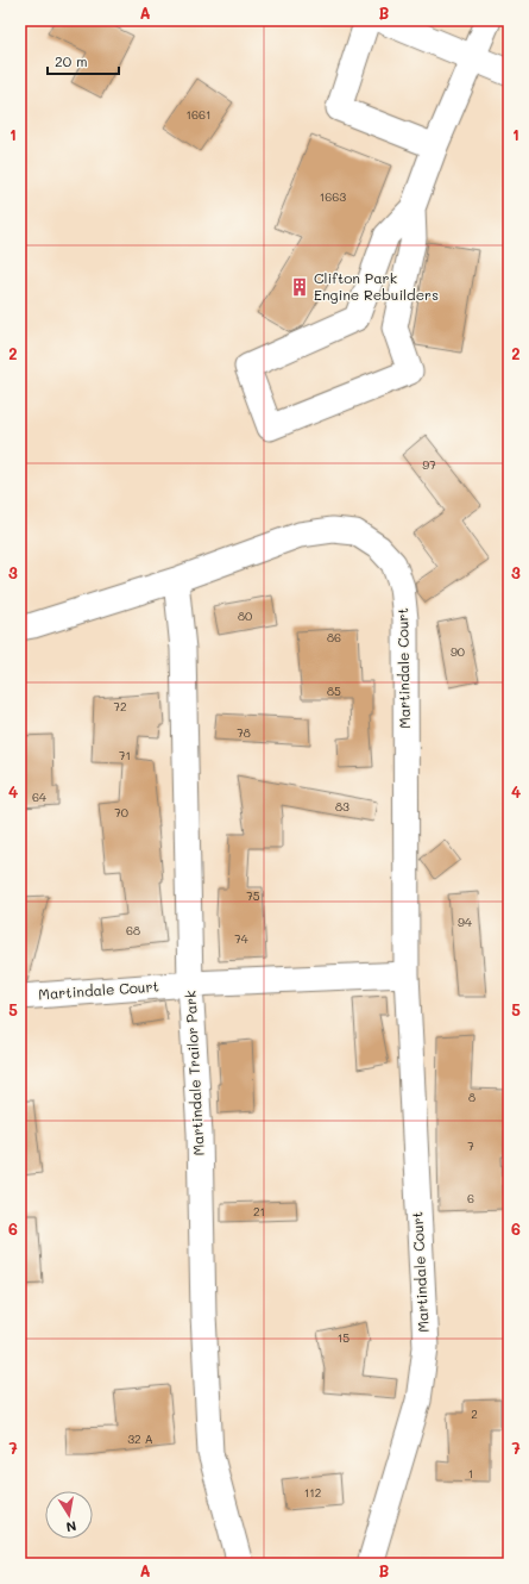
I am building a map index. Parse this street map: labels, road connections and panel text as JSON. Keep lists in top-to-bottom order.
{
  "streets": {
    "street": ["Martindale Court", "Martindale Trailor Park"]
  },
  "crossings": [
    ["Martindale Court", "Martindale Trailor Park"]
  ],
  "places": {
    "building": ["Clifton Park Engine Rebuilders"]
  },
  "house_numbers": [
    "1661",
    "1663",
    "97",
    "80",
    "86",
    "90",
    "85",
    "72",
    "78",
    "71",
    "64",
    "83",
    "70",
    "75",
    "94",
    "68",
    "74",
    "8",
    "7",
    "6",
    "21",
    "15",
    "2",
    "32 A",
    "1",
    "112"
  ],
  "scale_bar": "20 m",
  "north": "bottom",
  "grid": {
    "columns": ["A", "B"],
    "rows": [
      "1",
      "2",
      "3",
      "4",
      "5",
      "6",
      "7"
    ]
  }
}
